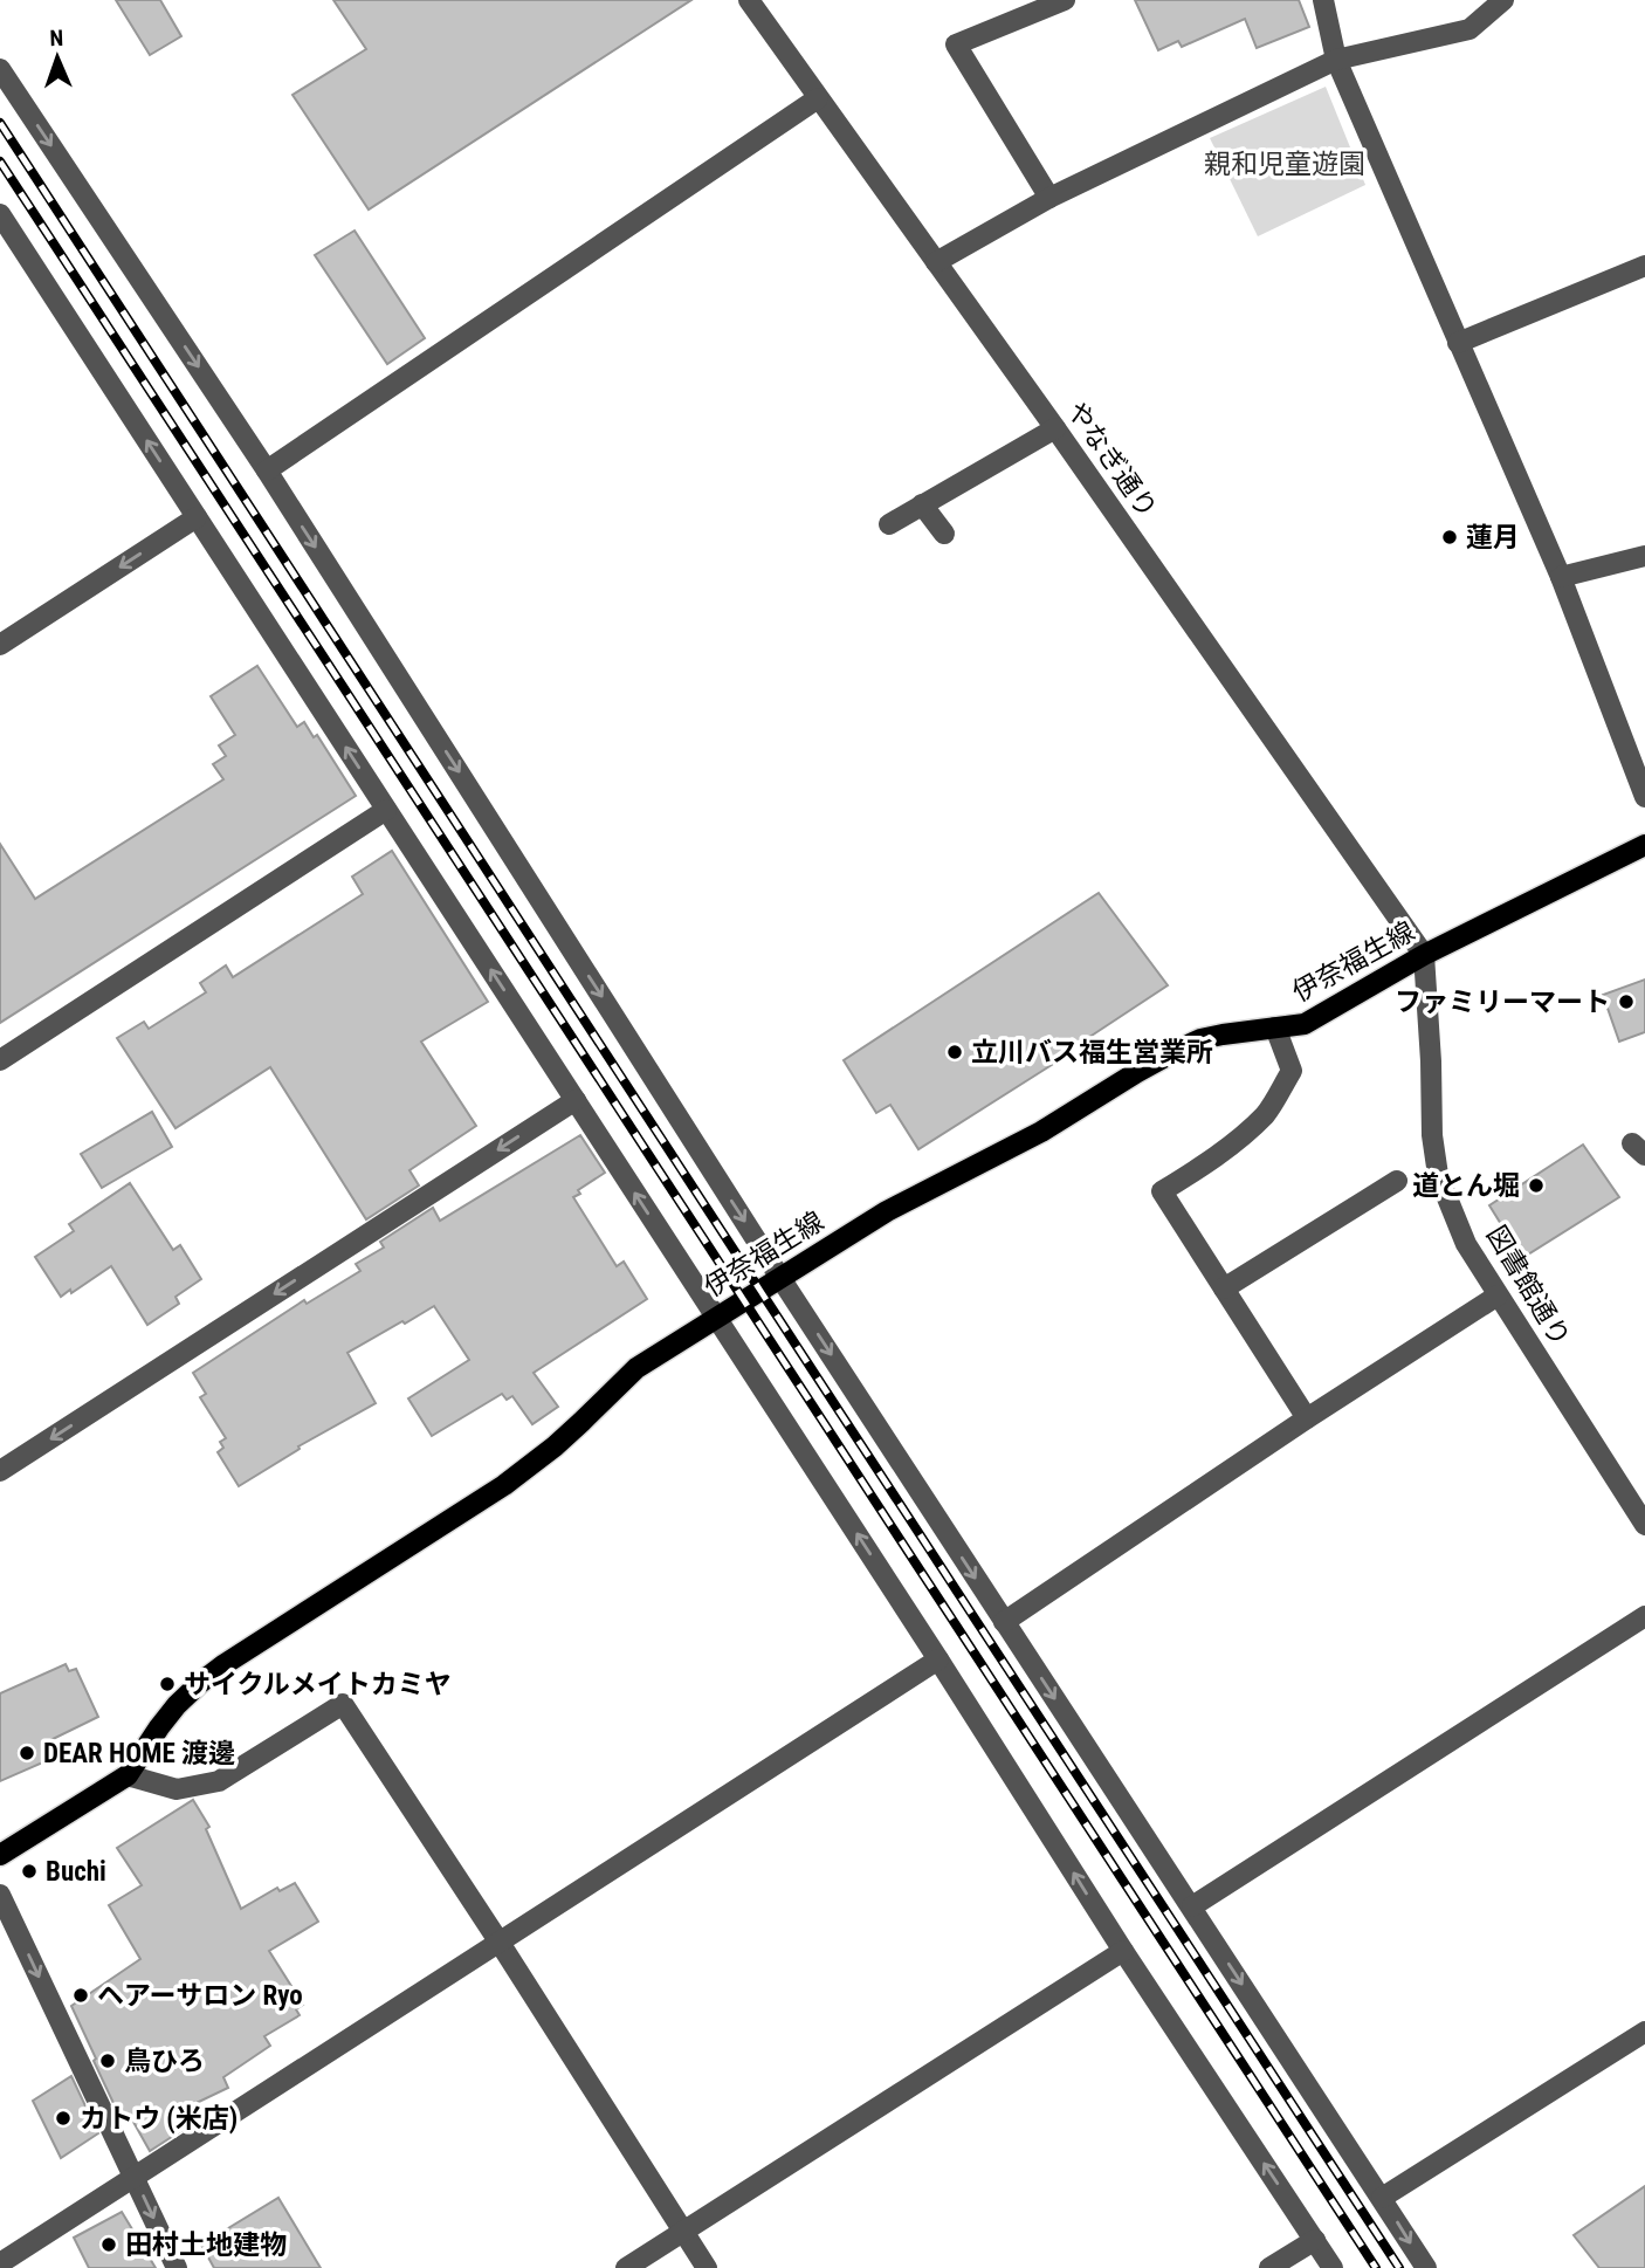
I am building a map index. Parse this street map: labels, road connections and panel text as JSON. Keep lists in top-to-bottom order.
{
  "streets": {
    "main road": ["伊奈福生線"],
    "street": ["やなぎ通り", "図書館通り"]
  },
  "crossings": [
    ["やなぎ通り", "伊奈福生線"],
    ["やなぎ通り", "図書館通り"],
    ["伊奈福生線", "図書館通り"]
  ],
  "parks": ["親和児童遊園"],
  "places": [
    "蓮月",
    "ファミリーマート",
    "立川バス福生営業所",
    "道とん堀",
    "サイクルメイトカミヤ",
    "DEAR HOME 渡邊",
    "Buchi",
    "ヘアーサロン Ryo",
    "鳥ひろ",
    "カトウ (米店)",
    "田村土地建物"
  ],
  "north": "top"
}
